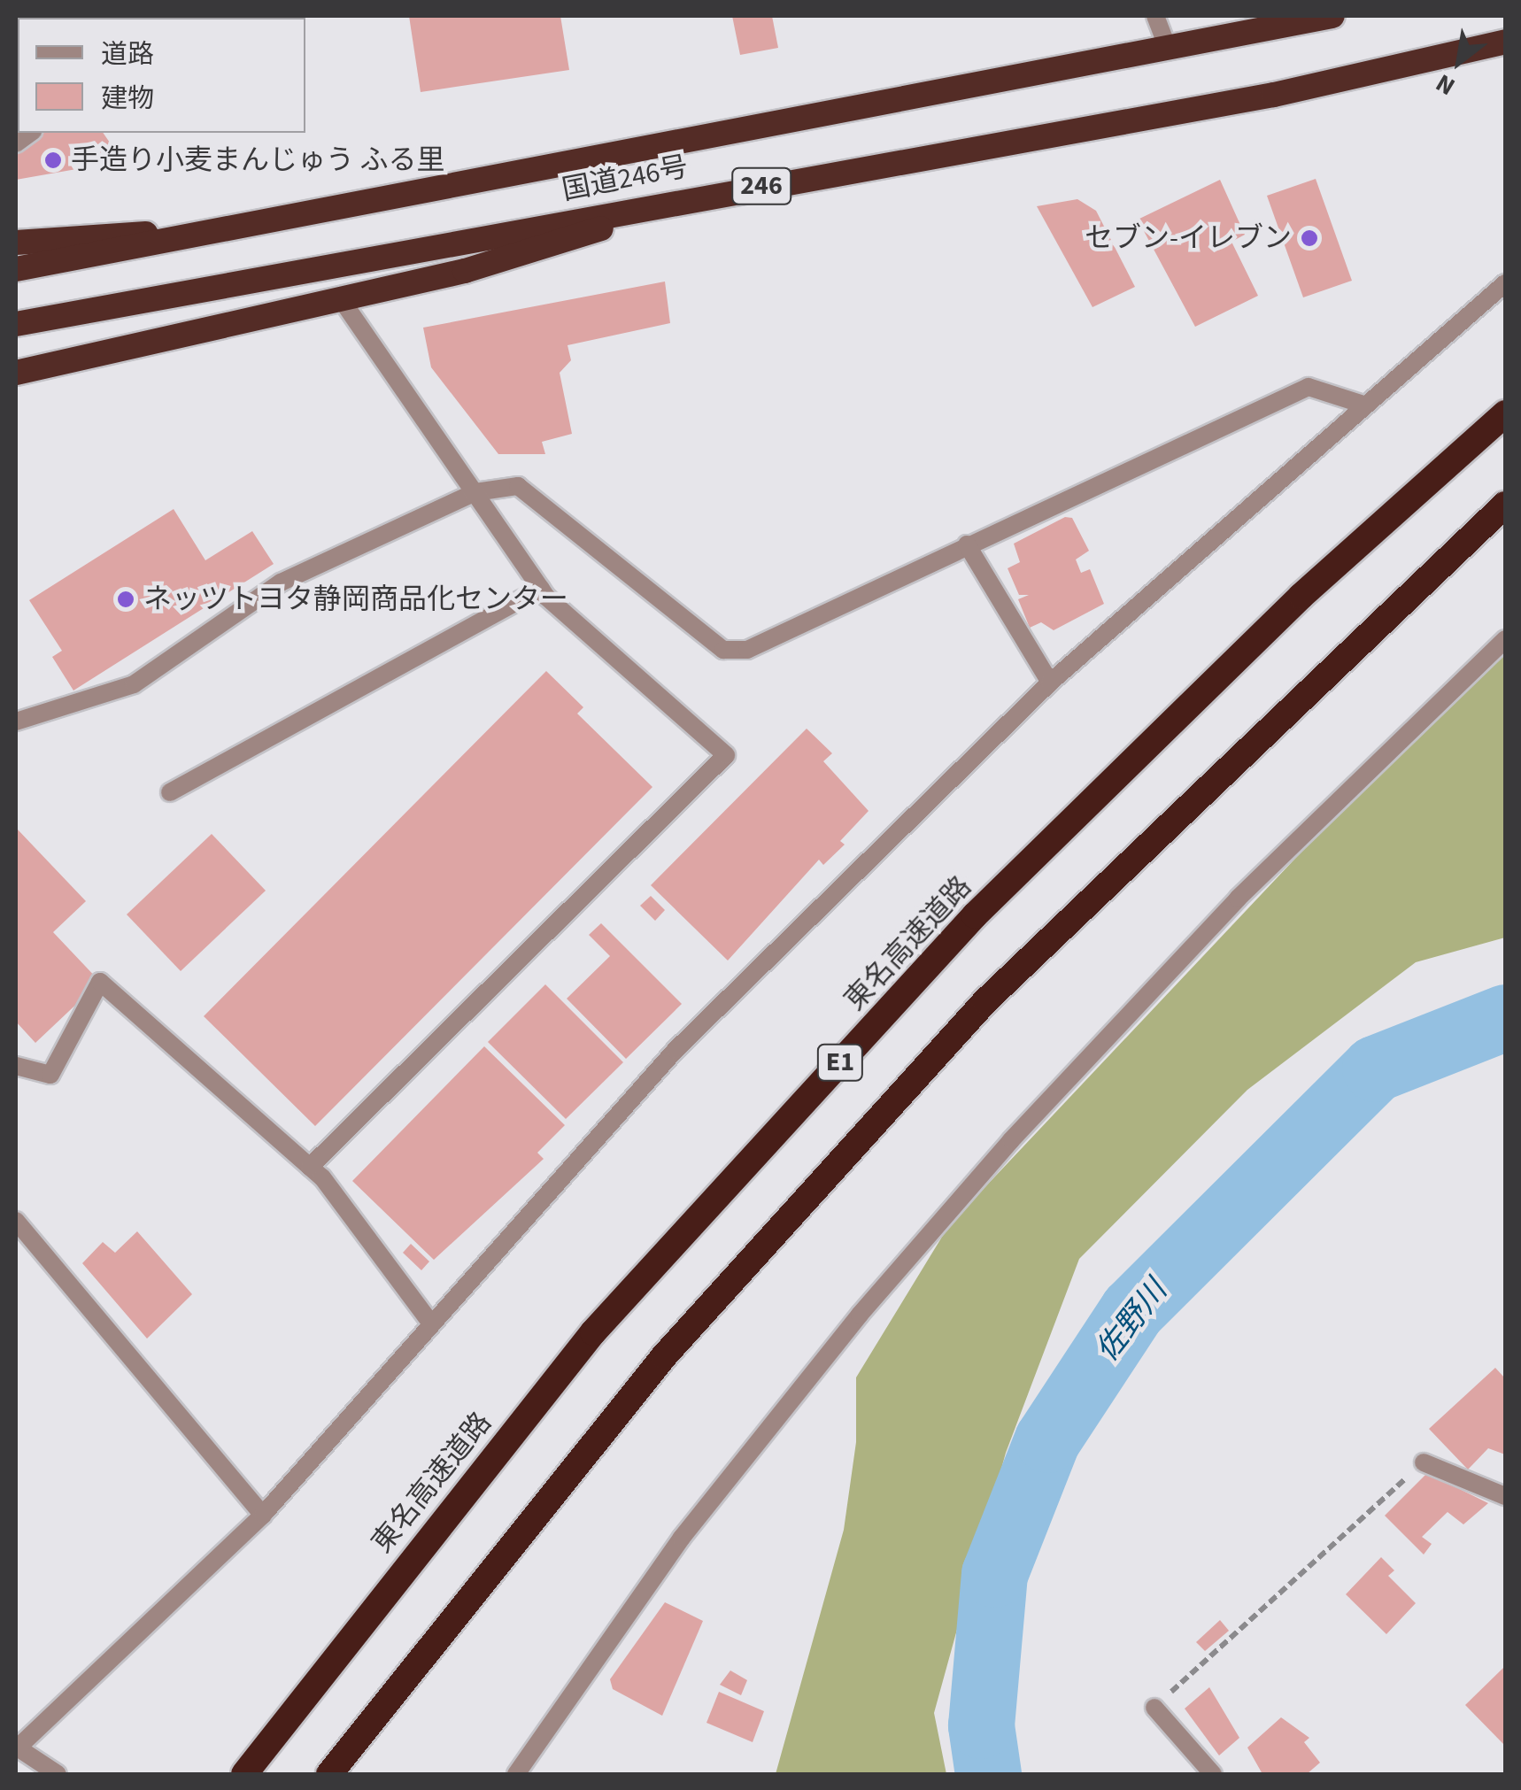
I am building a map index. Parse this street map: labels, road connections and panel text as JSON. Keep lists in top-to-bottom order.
{
  "streets": {
    "highway": [
      "国道246号",
      "246",
      "東名高速道路",
      "E1"
    ]
  },
  "water": ["佐野川"],
  "places": ["手造り小麦まんじゅう ふる里", "セブン-イレブン", "ネッツトヨタ静岡商品化センター"],
  "legend": ["道路", "建物"],
  "north": "bottom left"
}
